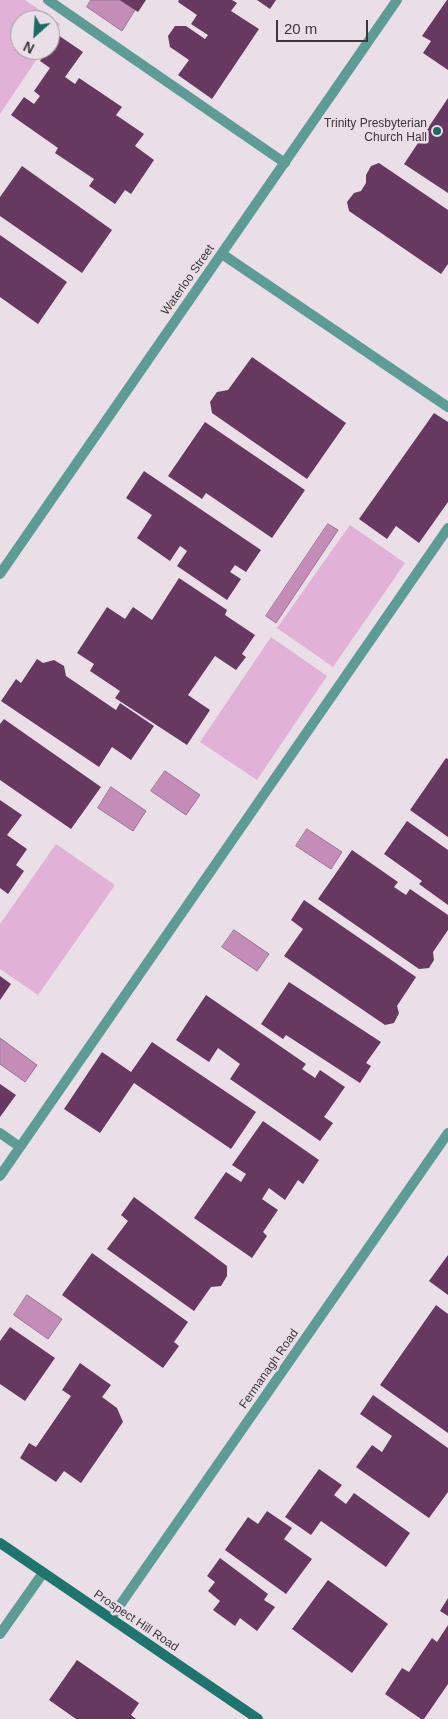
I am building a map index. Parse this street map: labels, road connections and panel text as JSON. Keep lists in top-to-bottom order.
{
  "streets": {
    "main road": ["Prospect Hill Road"],
    "street": ["Waterloo Street", "Fermanagh Road"]
  },
  "crossings": [
    ["Fermanagh Road", "Prospect Hill Road"]
  ],
  "places": ["Trinity Presbyterian Church Hall"],
  "scale_bar": "20 m",
  "north": "bottom left"
}
